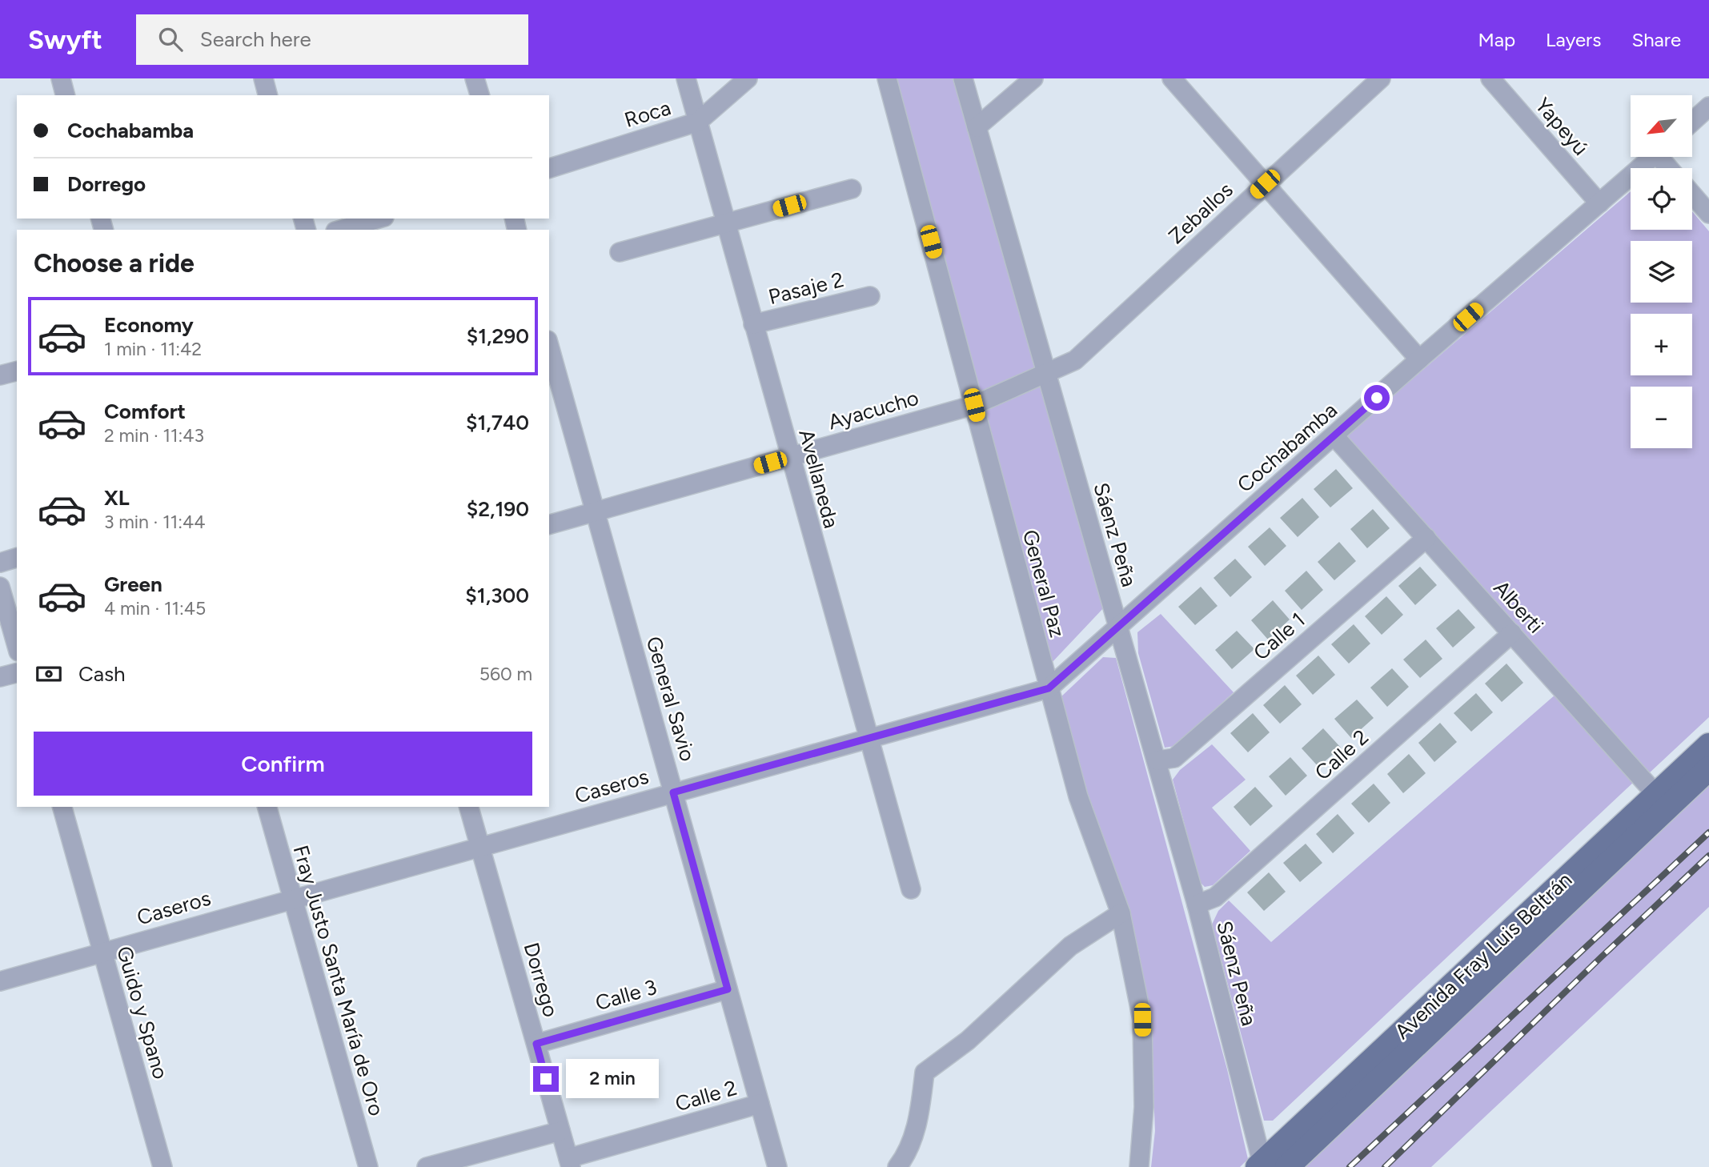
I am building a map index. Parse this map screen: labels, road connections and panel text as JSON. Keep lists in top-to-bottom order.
{
  "streets": {
    "main road": ["Avenida Fray Luis Beltrán"],
    "street": [
      "Roca",
      "Yapeyú",
      "Zeballos",
      "Pasaje 2",
      "Ayacucho",
      "Cochabamba",
      "Avellaneda",
      "Sáenz Peña",
      "General Paz",
      "Alberti",
      "Calle 1",
      "General Savio",
      "Calle 2",
      "Caseros",
      "Dorrego",
      "Fray Justo Santa María de Oro",
      "Calle 3",
      "Guido y Spano"
    ]
  },
  "crossings": [
    ["Roca", "Avellaneda"],
    ["Yapeyú", "Cochabamba"],
    ["Zeballos", "Ayacucho"],
    ["Zeballos", "Sáenz Peña"],
    ["Pasaje 2", "Avellaneda"],
    ["Ayacucho", "Avellaneda"],
    ["Ayacucho", "Sáenz Peña"],
    ["Ayacucho", "General Paz"],
    ["Ayacucho", "General Savio"],
    ["Cochabamba", "Sáenz Peña"],
    ["Cochabamba", "Alberti"],
    ["Cochabamba", "Caseros"],
    ["Avellaneda", "Caseros"],
    ["Sáenz Peña", "Calle 1"],
    ["Sáenz Peña", "Calle 2"],
    ["Sáenz Peña", "Caseros"],
    ["Sáenz Peña", "Avenida Fray Luis Beltrán"],
    ["General Paz", "Caseros"],
    ["Alberti", "Calle 1"],
    ["Alberti", "Calle 2"],
    ["Alberti", "Avenida Fray Luis Beltrán"],
    ["General Savio", "Calle 2"],
    ["General Savio", "Caseros"],
    ["General Savio", "Calle 3"],
    ["Calle 2", "Dorrego"],
    ["Caseros", "Dorrego"],
    ["Caseros", "Fray Justo Santa María de Oro"],
    ["Caseros", "Guido y Spano"],
    ["Dorrego", "Calle 3"]
  ],
  "north": "bottom left",
  "page": {
    "header": "Swyft",
    "search": "Search here",
    "nav": ["Map", "Layers", "Share"],
    "map_buttons": ["+", "−"],
    "banner": ["Cochabamba", "Dorrego"],
    "heading": "Choose a ride",
    "list": [
      {
        "name": "Economy",
        "note": "1 min · 11:42",
        "value": "$1,290"
      },
      {
        "name": "Comfort",
        "note": "2 min · 11:43",
        "value": "$1,740"
      },
      {
        "name": "XL",
        "note": "3 min · 11:44",
        "value": "$2,190"
      },
      {
        "name": "Green",
        "note": "4 min · 11:45",
        "value": "$1,300"
      }
    ],
    "pay": ["Cash", "560 m"],
    "buttons": "Confirm",
    "bubble": "2 min"
  }
}
